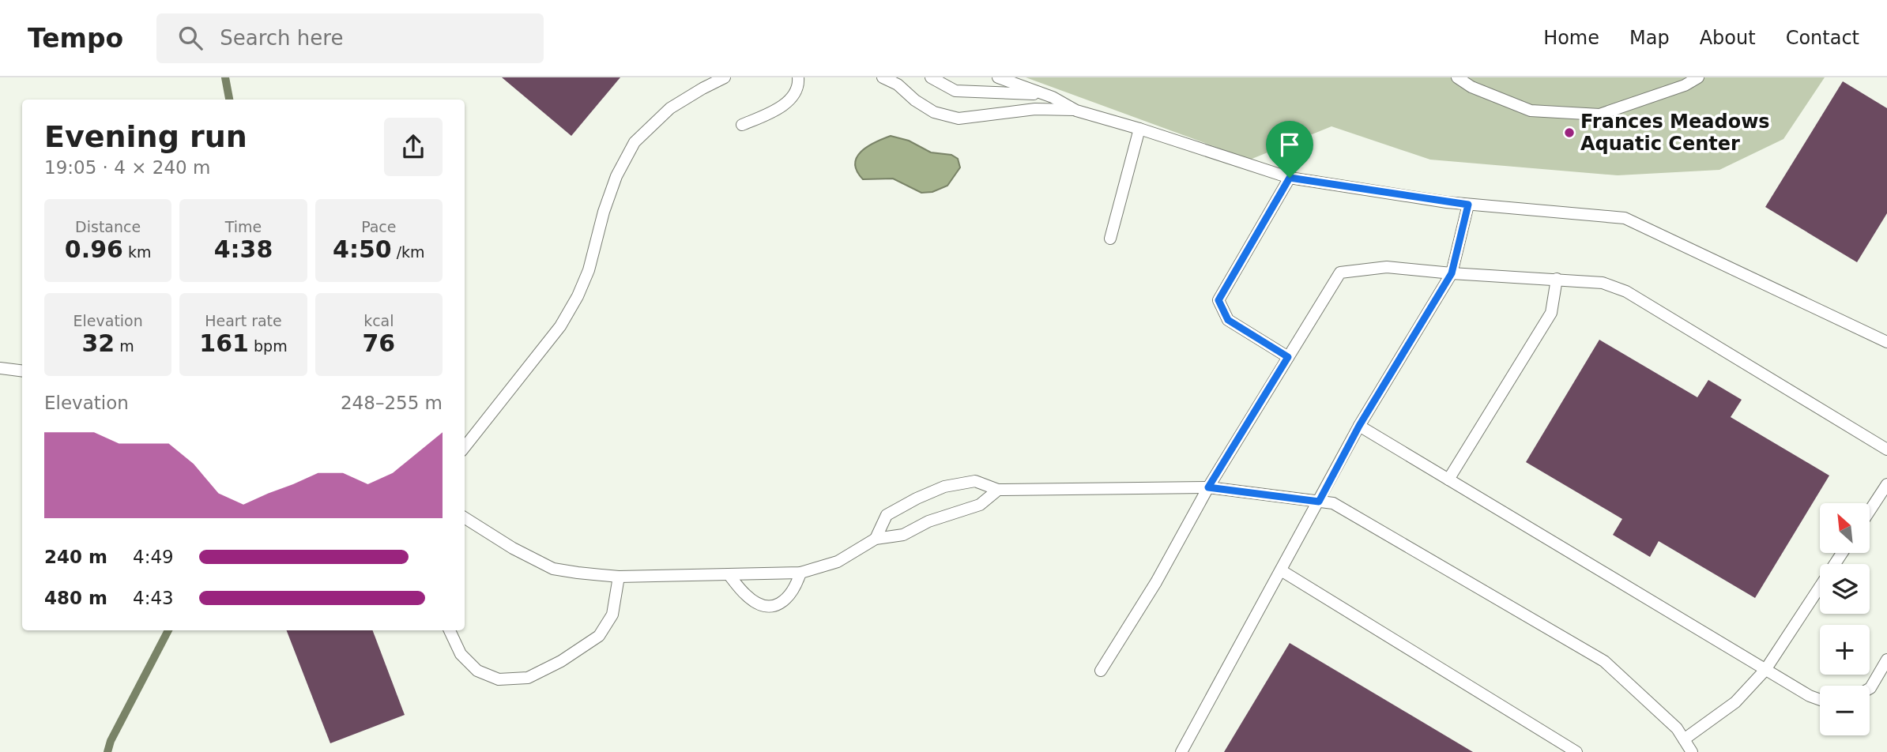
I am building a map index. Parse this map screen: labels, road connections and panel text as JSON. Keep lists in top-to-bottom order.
{
  "places": ["Frances Meadows Aquatic Center"],
  "north": "top left",
  "page": {
    "header": "Tempo",
    "search": "Search here",
    "nav": [
      "Home",
      "Map",
      "About",
      "Contact"
    ],
    "heading": ["Evening run", "19:05 · 4 × 240 m"],
    "stats": [
      ["Distance", "0.96 km"],
      ["Time", "4:38"],
      ["Pace", "4:50 /km"],
      ["Elevation", "32 m"],
      ["Heart rate", "161 bpm"],
      ["kcal", "76"]
    ],
    "chart": ["Elevation", "248–255 m"],
    "map_buttons": ["+", "−"],
    "list": [
      {
        "name": "240 m",
        "note": "4:49"
      },
      {
        "name": "480 m",
        "note": "4:43"
      }
    ]
  }
}
